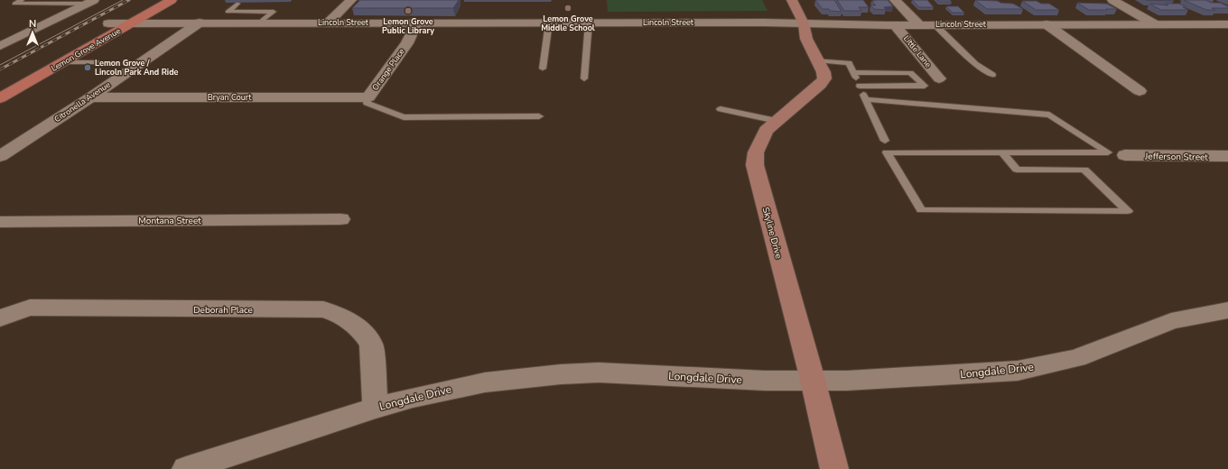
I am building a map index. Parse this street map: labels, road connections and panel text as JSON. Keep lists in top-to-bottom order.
{
  "streets": {
    "main road": ["Lemon Grove Avenue", "Skyline Drive"],
    "street": [
      "Lincoln Street",
      "Little Lane",
      "Orange Place",
      "Bryan Court",
      "Citronella Avenue",
      "Jefferson Street",
      "Montana Street",
      "Deborah Place",
      "Longdale Drive"
    ]
  },
  "crossings": [
    ["Lincoln Street", "Lemon Grove Avenue"],
    ["Lincoln Street", "Little Lane"],
    ["Lincoln Street", "Orange Place"],
    ["Lincoln Street", "Citronella Avenue"],
    ["Lincoln Street", "Skyline Drive"],
    ["Orange Place", "Bryan Court"],
    ["Bryan Court", "Citronella Avenue"],
    ["Skyline Drive", "Longdale Drive"],
    ["Deborah Place", "Longdale Drive"]
  ],
  "places": ["Lemon Grove Middle School", "Lemon Grove Public Library", "Lemon Grove / Lincoln Park And Ride"],
  "north": "top"
}
